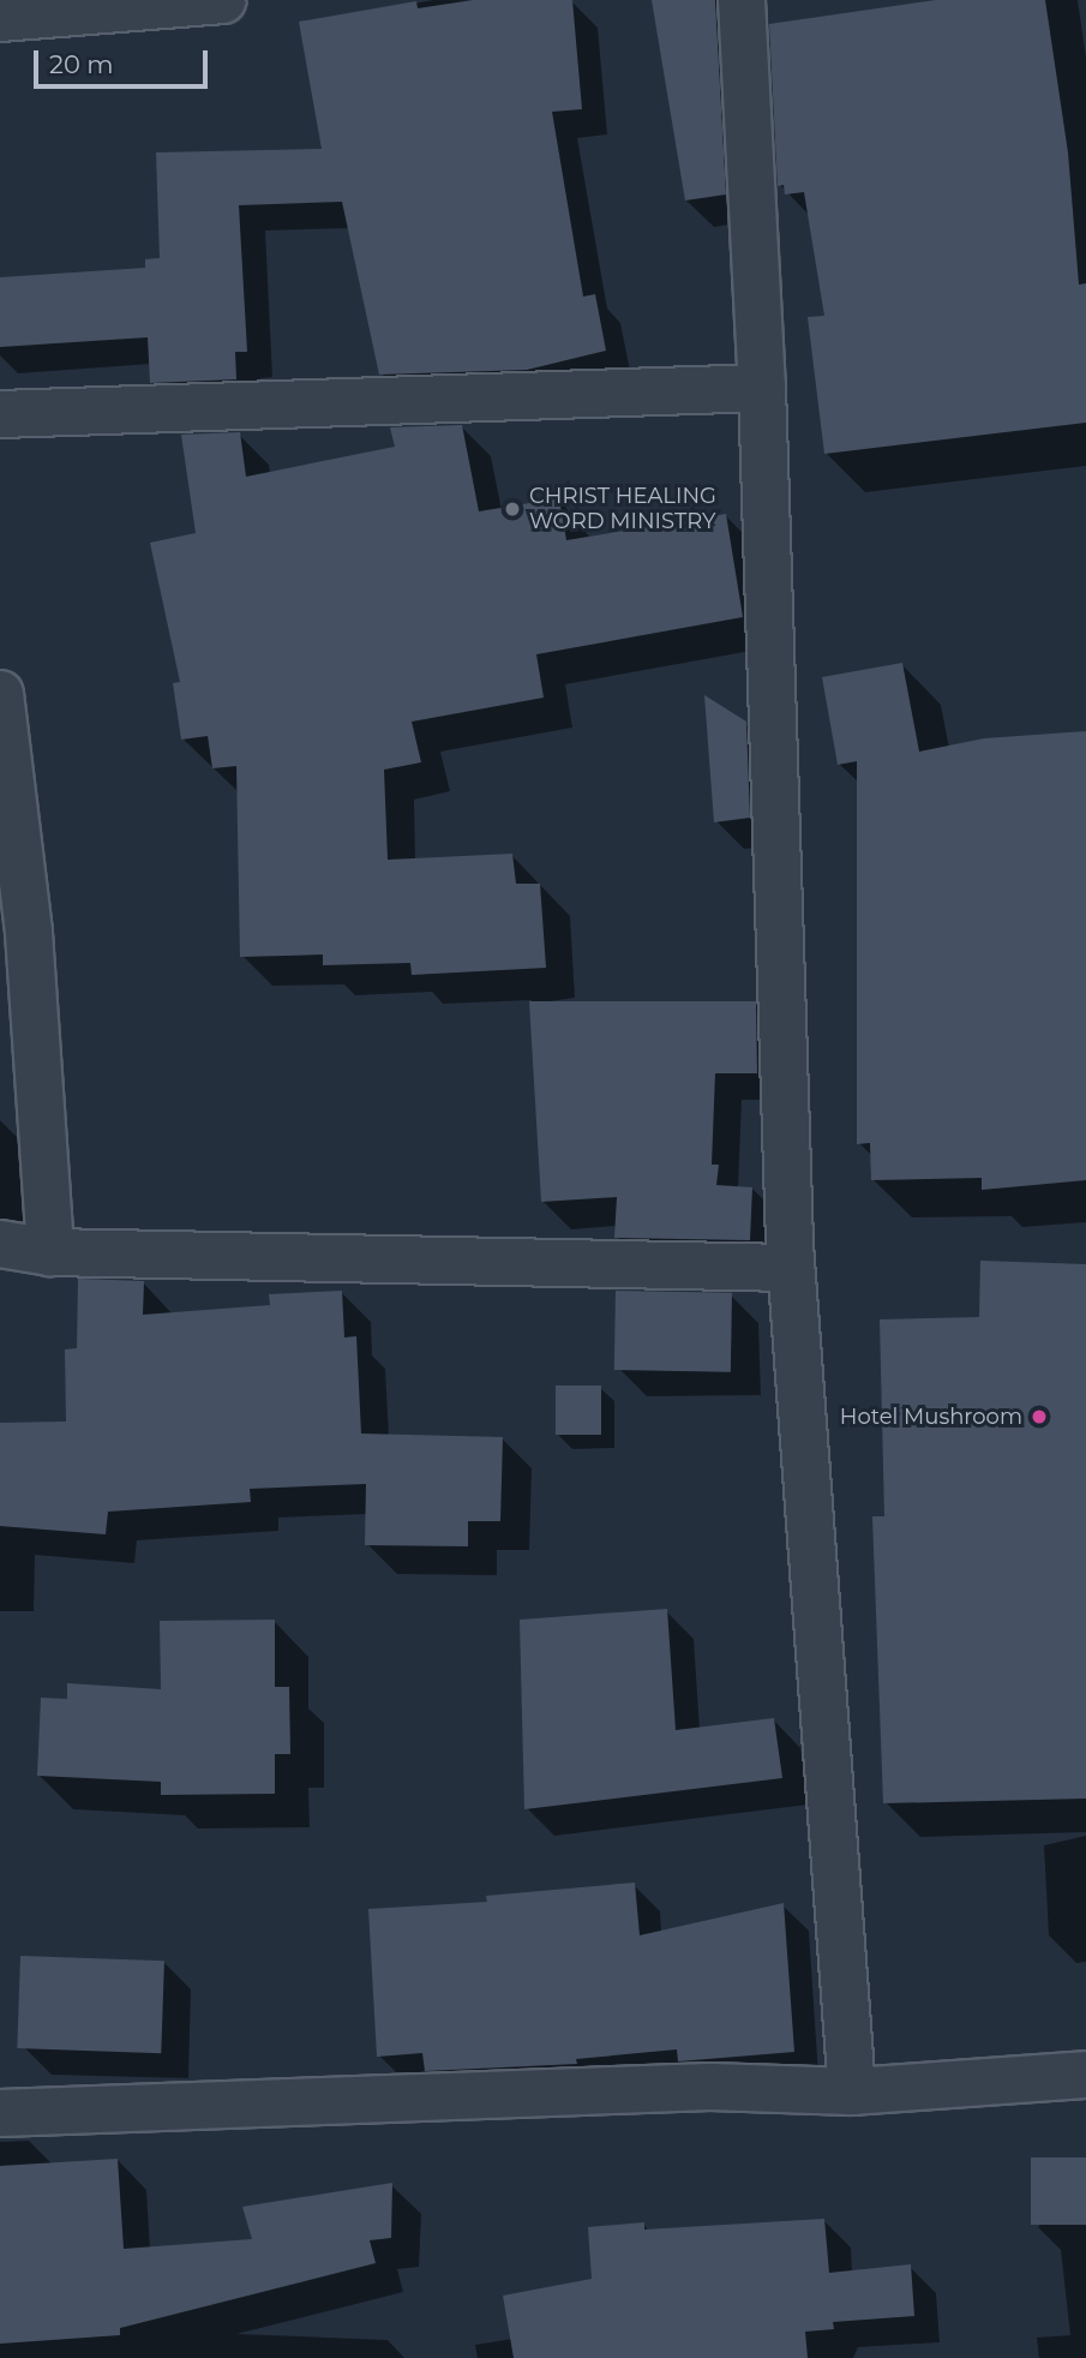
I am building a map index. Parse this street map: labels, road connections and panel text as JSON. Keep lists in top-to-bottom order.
{
  "places": ["CHRIST HEALING WORD MINISTRY", "Hotel Mushroom"],
  "scale_bar": "20 m"
}
